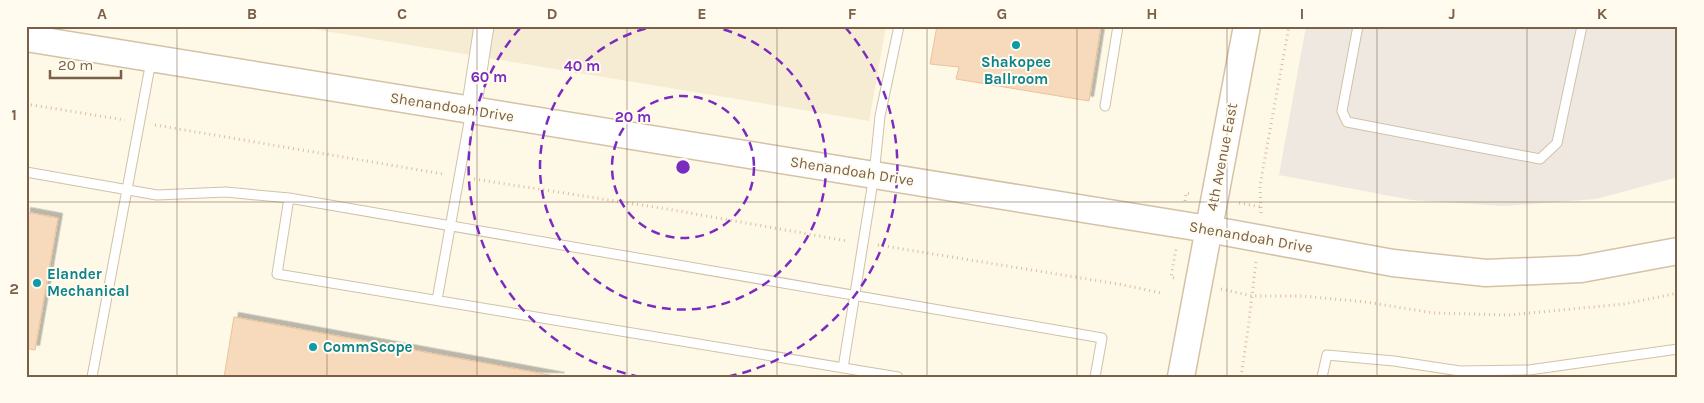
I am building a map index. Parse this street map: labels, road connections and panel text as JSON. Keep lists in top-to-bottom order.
{
  "streets": {
    "street": ["Shenandoah Drive", "4th Avenue East"]
  },
  "crossings": [
    ["Shenandoah Drive", "4th Avenue East"]
  ],
  "places": ["Shakopee Ballroom", "Elander Mechanical", "CommScope"],
  "scale_bar": "20 m",
  "grid": {
    "columns": [
      "A",
      "B",
      "C",
      "D",
      "E",
      "F",
      "G",
      "H",
      "I",
      "J",
      "K"
    ],
    "rows": ["1", "2"]
  },
  "rings": ["40 m", "60 m", "20 m"]
}
